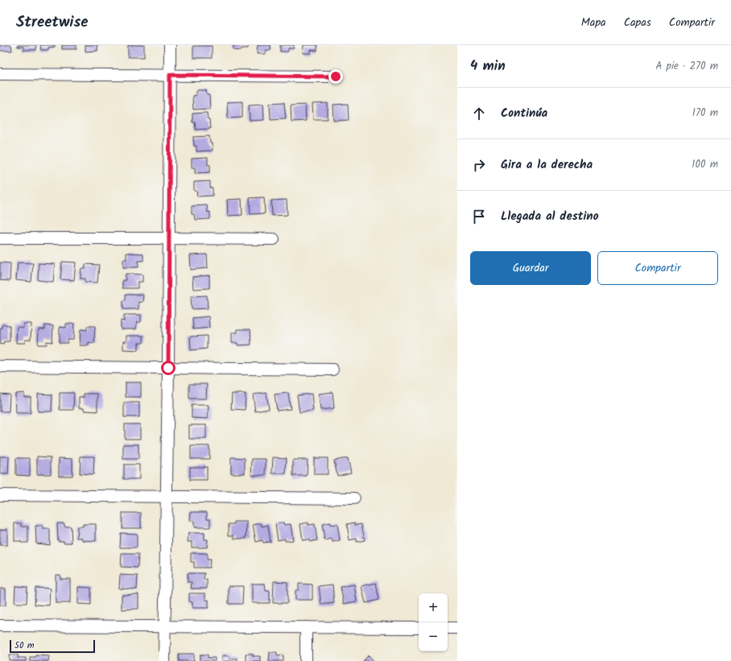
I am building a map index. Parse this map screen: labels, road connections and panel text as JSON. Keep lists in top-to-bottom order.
{
  "scale_bar": "50 m",
  "page": {
    "header": "Streetwise",
    "nav": ["Mapa", "Capas", "Compartir"],
    "heading": ["4 min", "A pie · 270 m"],
    "list": [
      ["Continúa", "170 m"],
      ["Gira a la derecha", "100 m"],
      "Llegada al destino"
    ],
    "buttons": ["Guardar", "Compartir"],
    "map_buttons": ["+", "−"],
    "scale": "50 m"
  }
}
